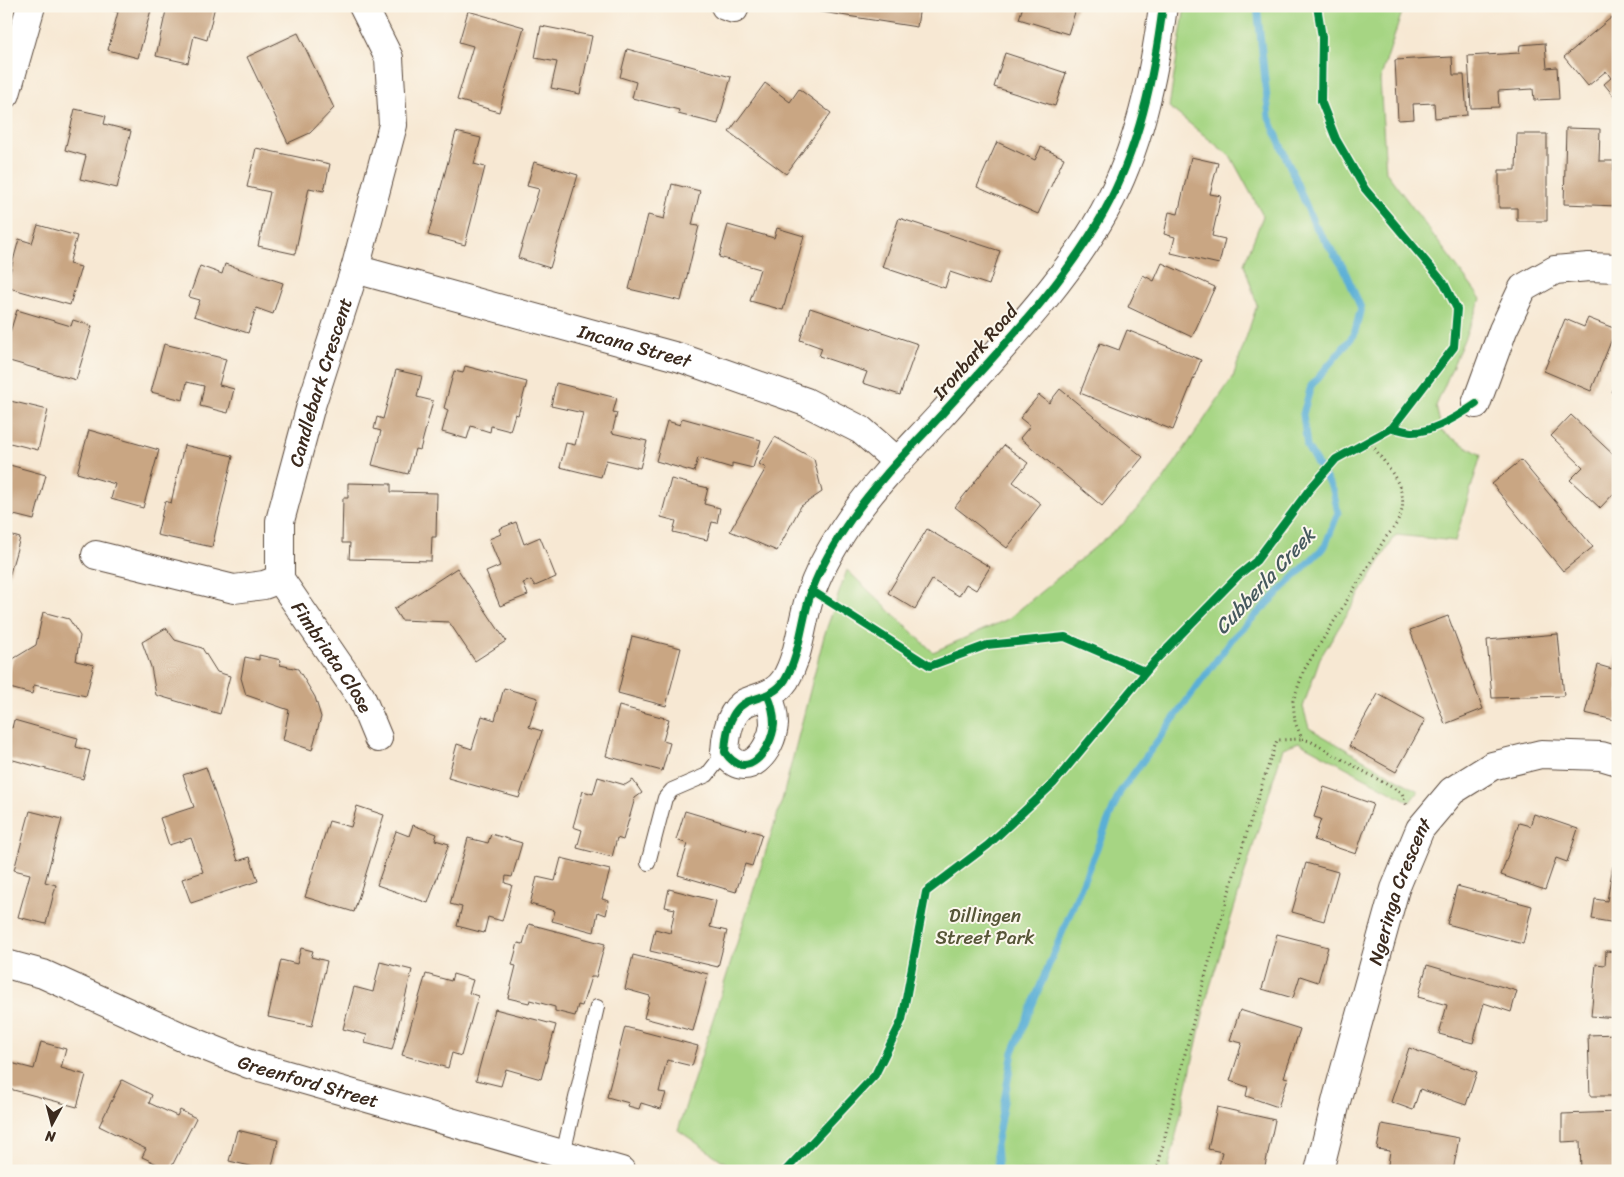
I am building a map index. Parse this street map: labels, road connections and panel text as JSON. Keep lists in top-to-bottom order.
{
  "streets": {
    "street": [
      "Incana Street",
      "Ironbark Road",
      "Candlebark Crescent",
      "Fimbriata Close",
      "Ngeringa Crescent",
      "Greenford Street"
    ]
  },
  "crossings": [
    ["Incana Street", "Ironbark Road"],
    ["Incana Street", "Candlebark Crescent"],
    ["Candlebark Crescent", "Fimbriata Close"]
  ],
  "water": ["Cubberla Creek"],
  "parks": ["Dillingen Street Park"],
  "north": "bottom"
}
